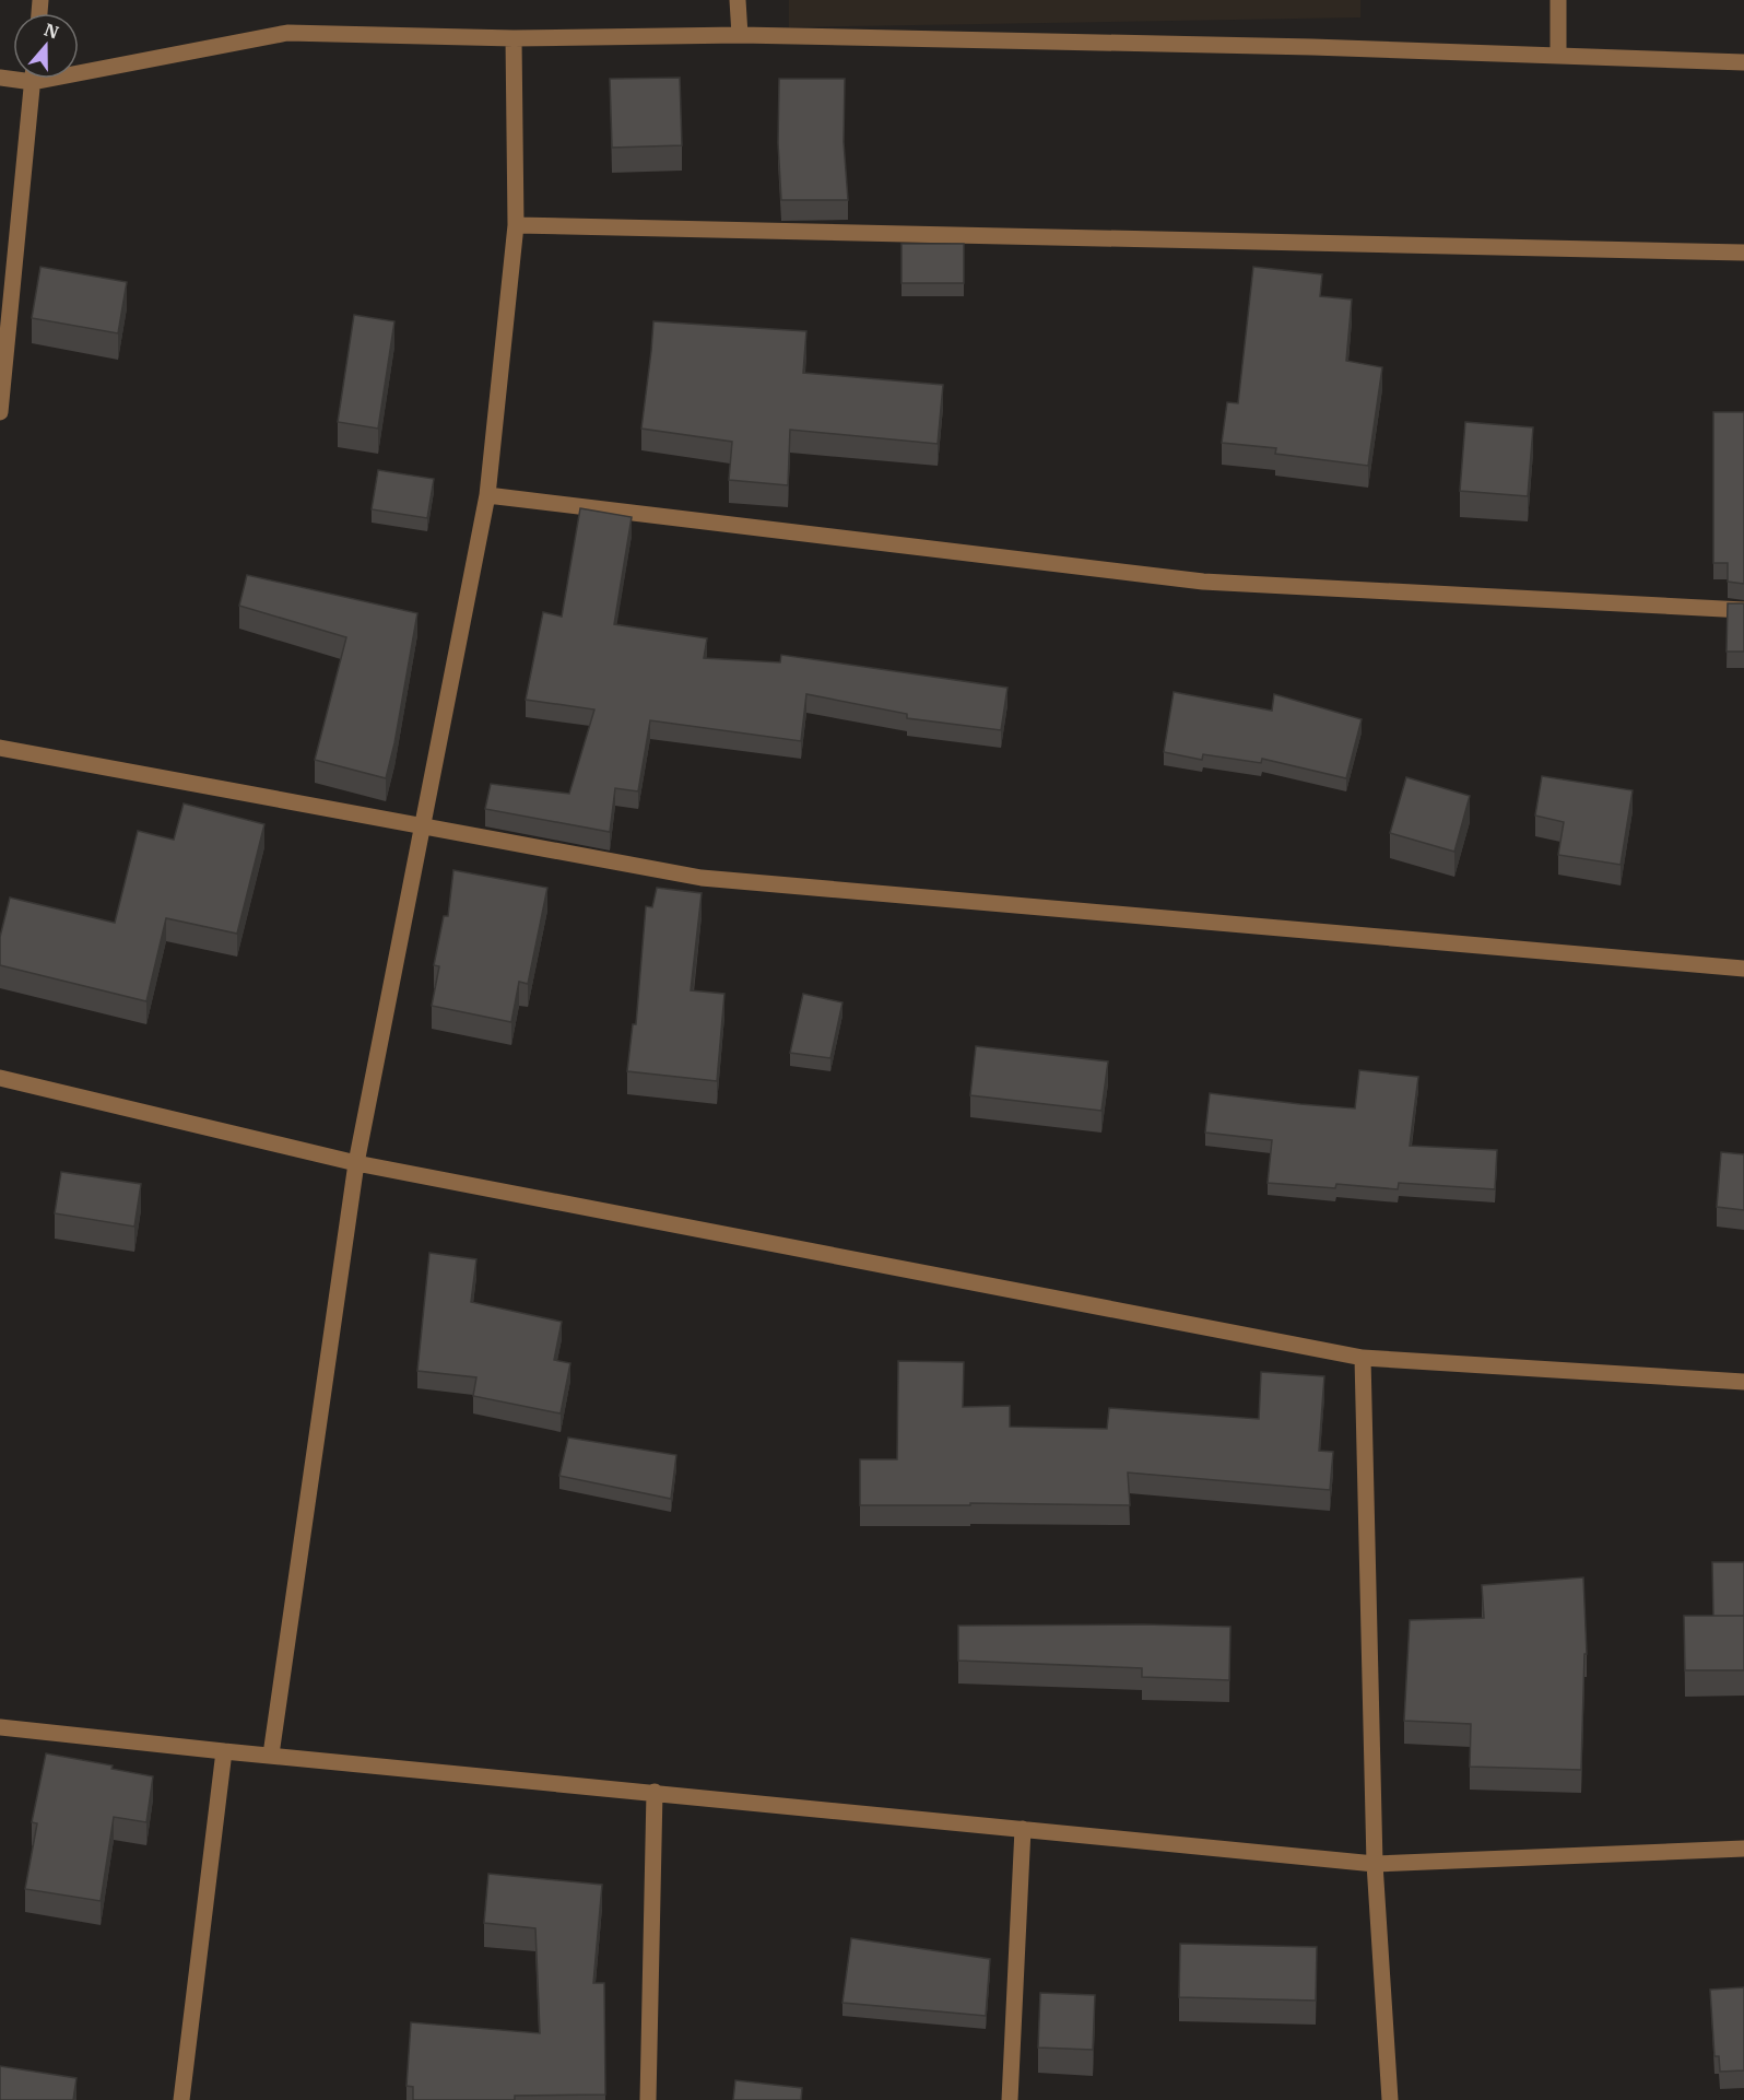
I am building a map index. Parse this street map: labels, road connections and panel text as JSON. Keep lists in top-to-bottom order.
{
  "north": "top"
}
